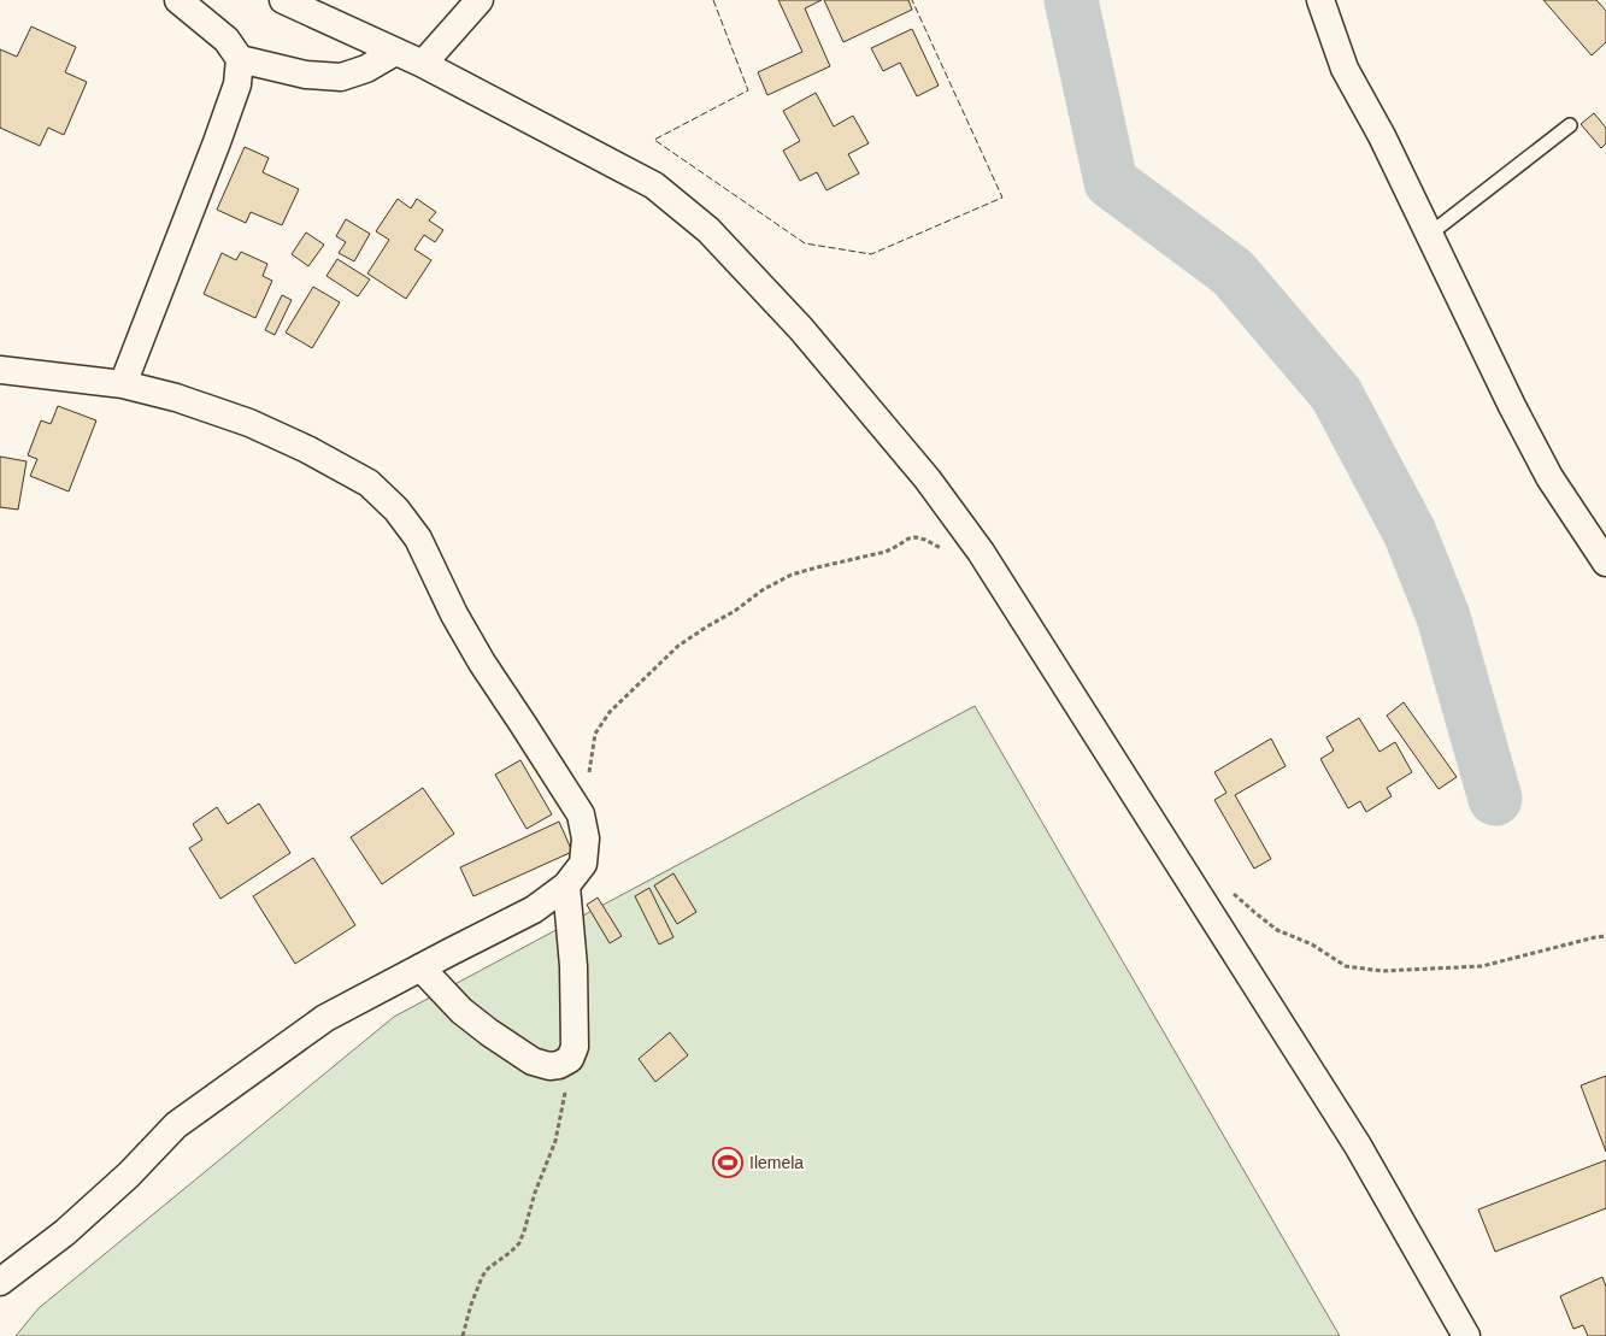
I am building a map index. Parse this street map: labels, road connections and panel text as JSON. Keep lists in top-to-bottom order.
{
  "places": {
    "sports": ["Ilemela"]
  }
}
